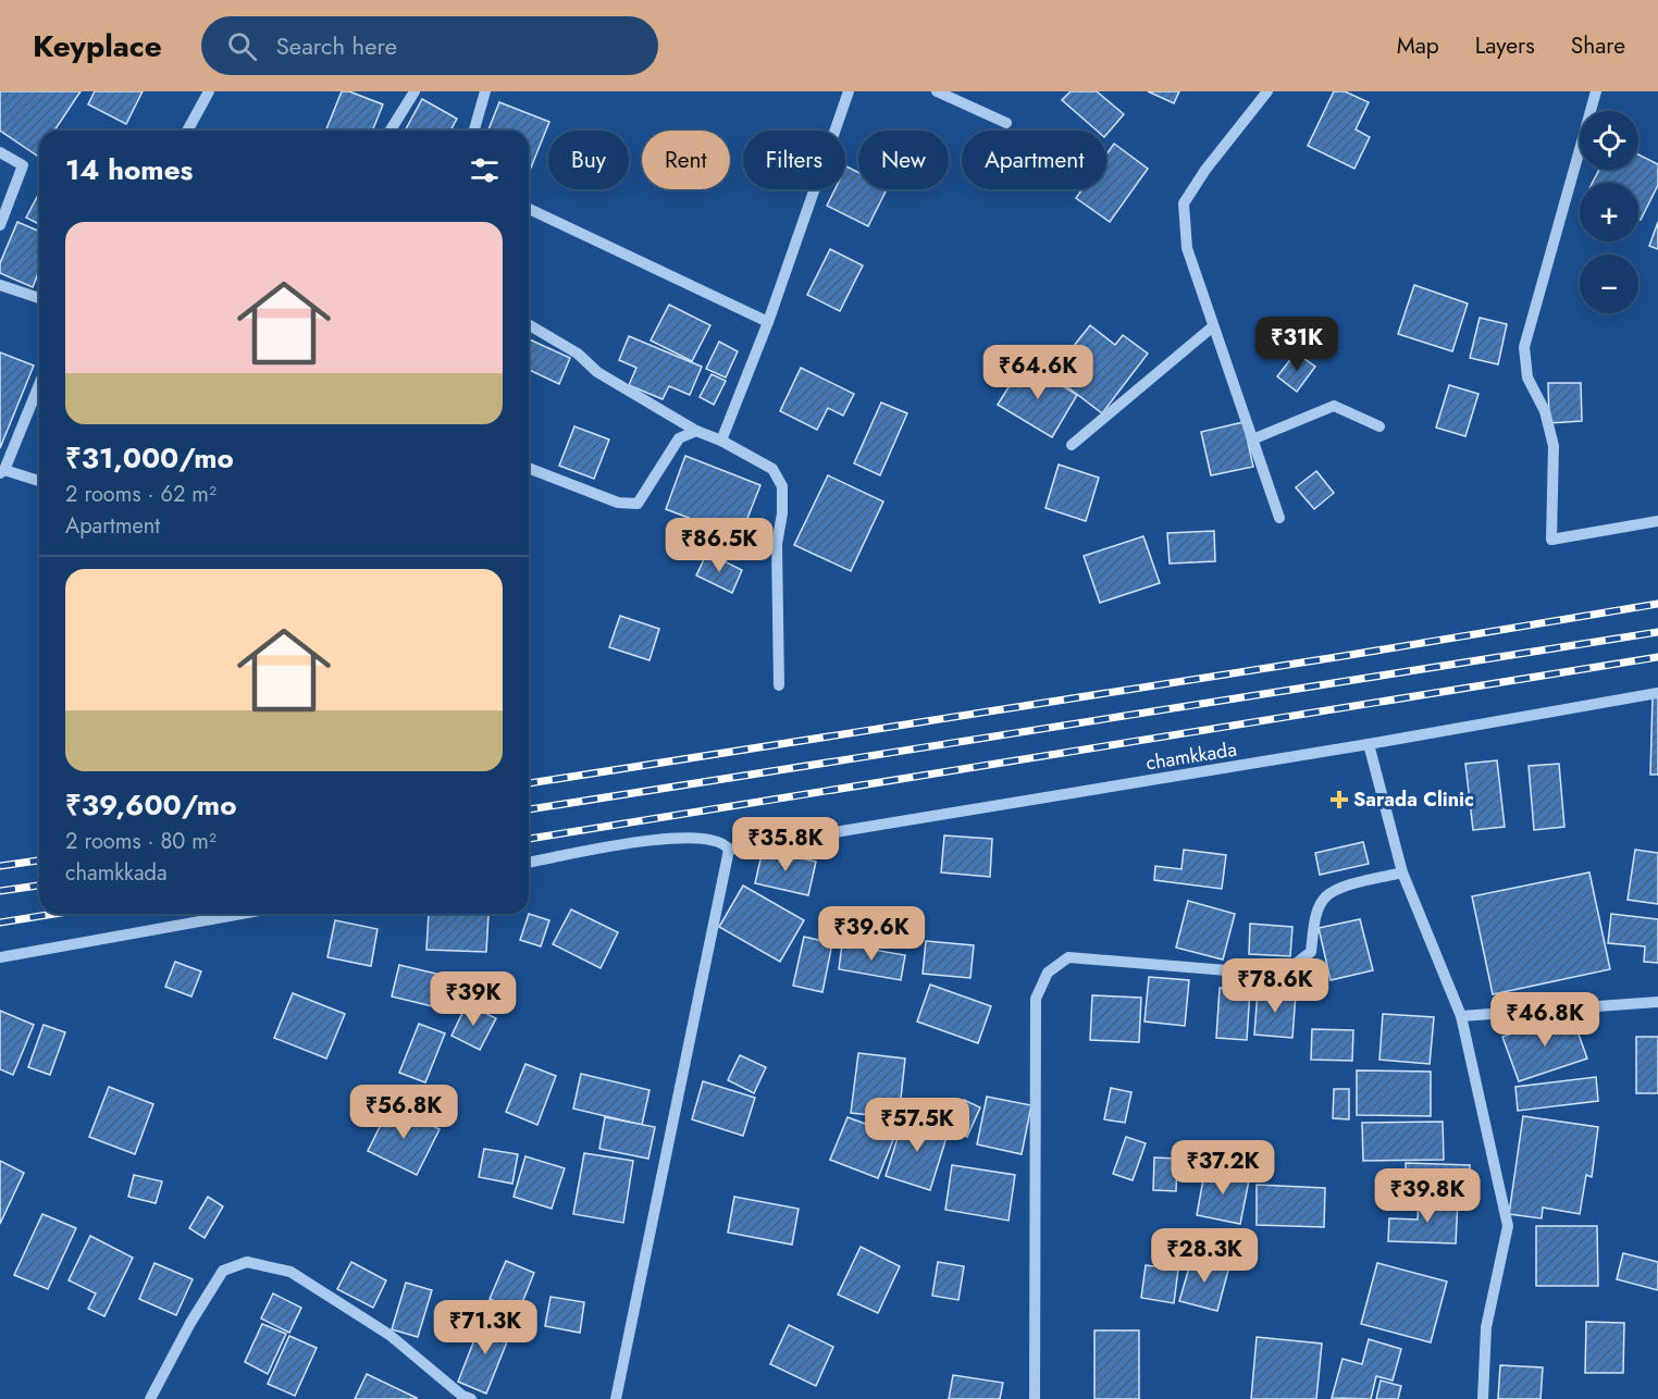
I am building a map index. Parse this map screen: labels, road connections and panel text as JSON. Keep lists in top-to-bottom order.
{
  "streets": {
    "street": ["chamkkada"]
  },
  "places": {
    "health": ["Sarada Clinic"]
  },
  "page": {
    "header": "Keyplace",
    "search": "Search here",
    "nav": ["Map", "Layers", "Share"],
    "map_buttons": ["+", "−"],
    "chip": [
      "Buy",
      "Rent",
      "Filters",
      "New",
      "Apartment"
    ],
    "heading": "14 homes",
    "list": [
      {
        "name": "₹31,000/mo",
        "note": "2 rooms · 62 m² · Apartment"
      },
      {
        "name": "₹39,600/mo",
        "note": "2 rooms · 80 m² · chamkkada"
      }
    ],
    "price": [
      "₹31K",
      "₹64.6K",
      "₹86.5K",
      "₹35.8K",
      "₹39.6K",
      "₹78.6K",
      "₹39K",
      "₹46.8K",
      "₹56.8K",
      "₹57.5K",
      "₹37.2K",
      "₹39.8K",
      "₹28.3K",
      "₹71.3K"
    ]
  }
}
